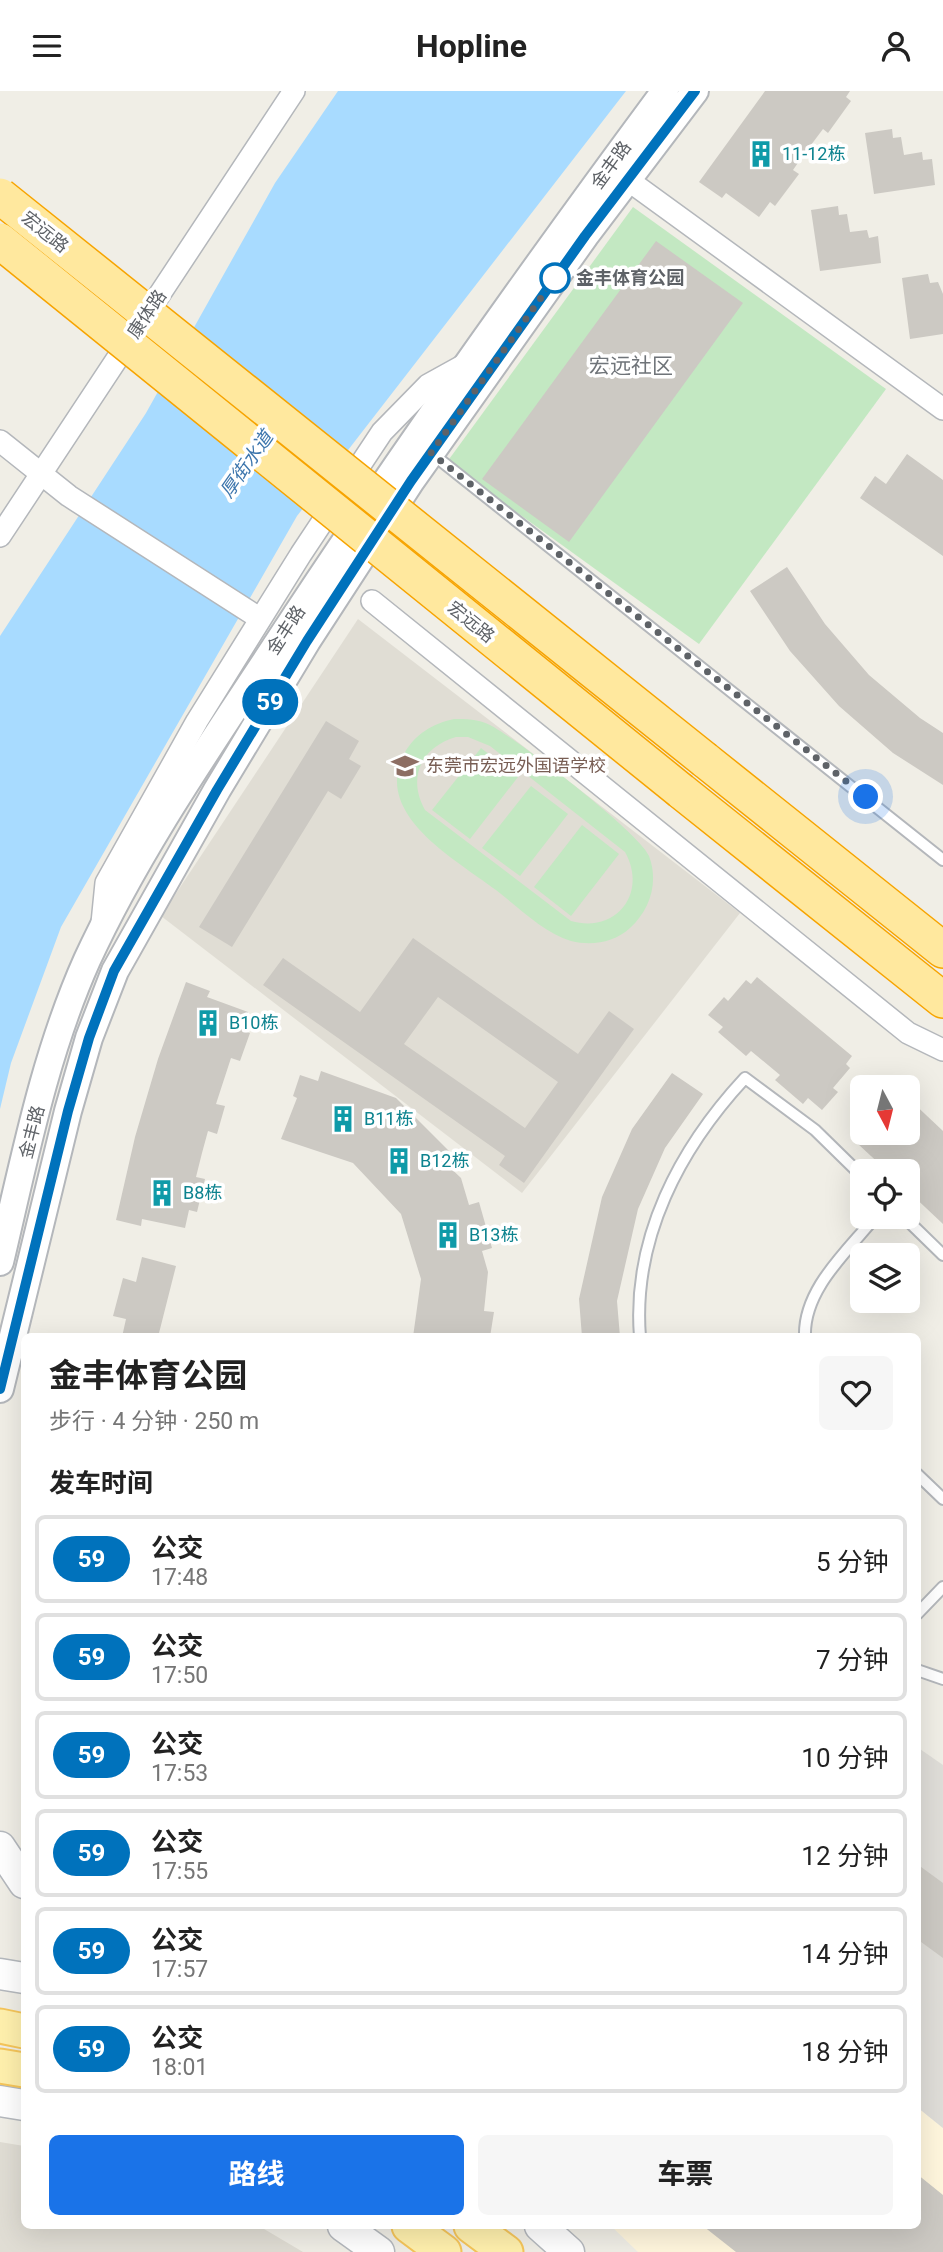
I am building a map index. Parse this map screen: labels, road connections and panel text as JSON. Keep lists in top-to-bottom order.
{
  "streets": {
    "highway": ["宏远路"],
    "street": ["金丰路", "康体路"]
  },
  "districts": ["宏远社区"],
  "water": ["厚街水道"],
  "places": {
    "building": [
      "11-12栋",
      "B10栋",
      "B11栋",
      "B12栋",
      "B8栋",
      "B13栋"
    ],
    "other": ["金丰体育公园"],
    "school or university": ["东莞市宏远外国语学校"]
  },
  "lines": ["bus line 59"],
  "north": "bottom",
  "page": {
    "header": "Hopline",
    "on_map": "59",
    "heading": [
      ["金丰体育公园", "步行 · 4 分钟 · 250 m"],
      "发车时间"
    ],
    "list": [
      {
        "mark": "59",
        "name": "公交",
        "note": "17:48",
        "value": "5 分钟"
      },
      {
        "mark": "59",
        "name": "公交",
        "note": "17:50",
        "value": "7 分钟"
      },
      {
        "mark": "59",
        "name": "公交",
        "note": "17:53",
        "value": "10 分钟"
      },
      {
        "mark": "59",
        "name": "公交",
        "note": "17:55",
        "value": "12 分钟"
      },
      {
        "mark": "59",
        "name": "公交",
        "note": "17:57",
        "value": "14 分钟"
      },
      {
        "mark": "59",
        "name": "公交",
        "note": "18:01",
        "value": "18 分钟"
      }
    ],
    "buttons": ["路线", "车票"]
  }
}
